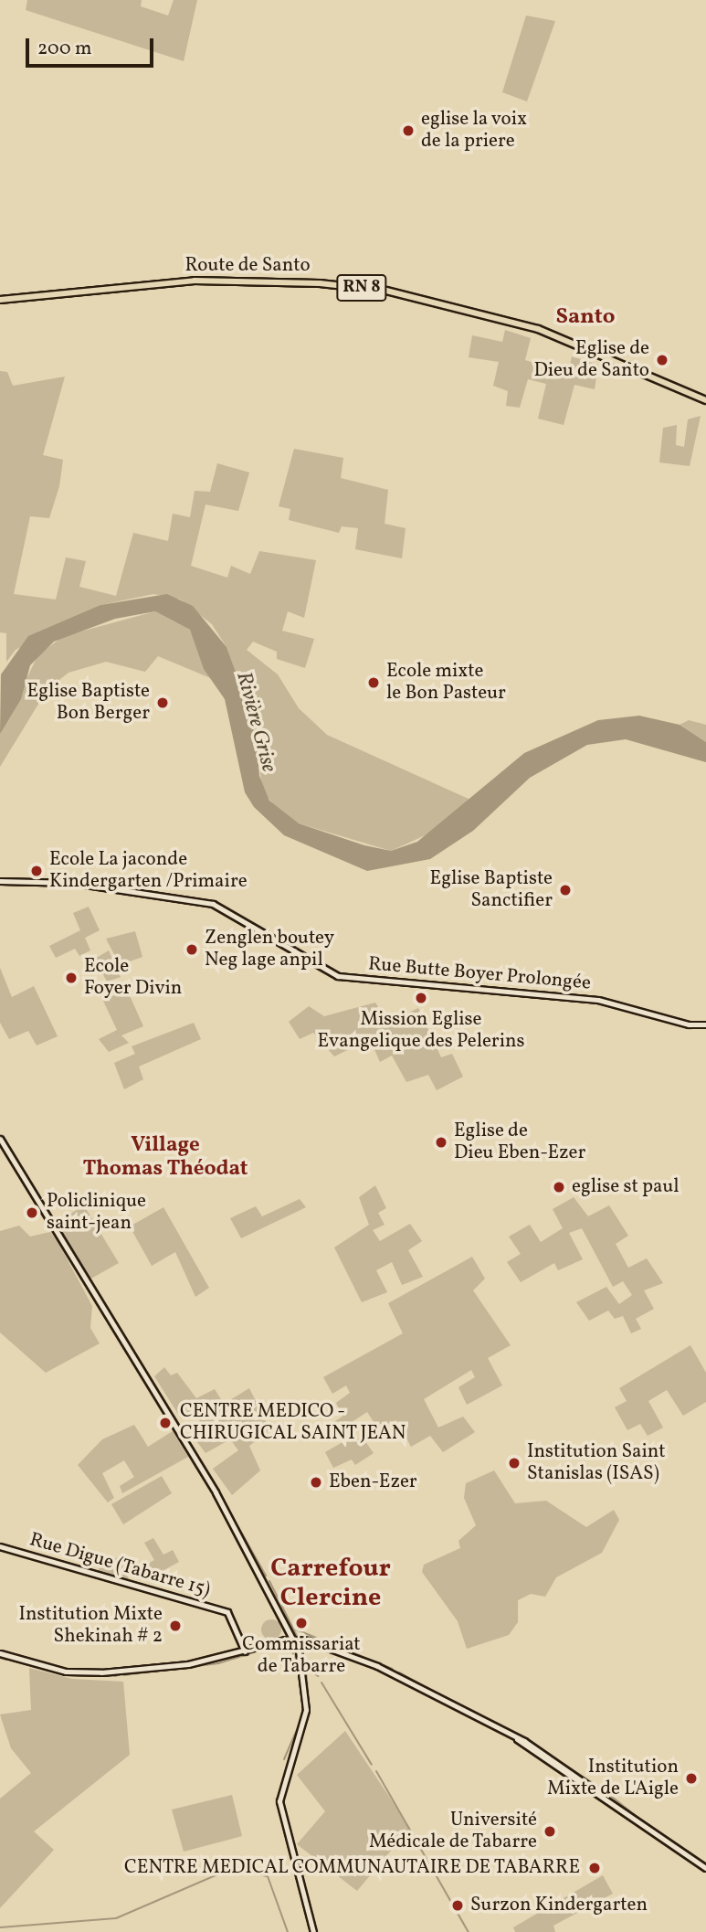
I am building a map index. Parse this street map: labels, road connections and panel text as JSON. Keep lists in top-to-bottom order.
{
  "streets": {
    "main road": ["Route de Santo", "RN 8"],
    "street": ["Rue Butte Boyer Prolongée", "Rue Digue (Tabarre 15)"]
  },
  "districts": ["Santo", "Village Thomas Théodat", "Carrefour Clercine"],
  "water": ["Rivière Grise"],
  "places": [
    "eglise la voix de la priere",
    "Eglise de Dieu de Santo",
    "Ecole mixte le Bon Pasteur",
    "Eglise Baptiste Bon Berger",
    "Ecole La jaconde Kindergarten /Primaire",
    "Eglise Baptiste Sanctifier",
    "Zenglen boutey Neg lage anpil",
    "Ecole Foyer Divin",
    "Mission Eglise Evangelique des Pelerins",
    "Eglise de Dieu Eben-Ezer",
    "eglise st paul",
    "Policlinique saint-jean",
    "CENTRE MEDICO - CHIRUGICAL SAINT JEAN",
    "Institution Saint Stanislas (ISAS)",
    "Eben-Ezer",
    "Commissariat de Tabarre",
    "Institution Mixte Shekinah # 2",
    "Institution Mixte de L'Aigle",
    "Université Médicale de Tabarre",
    "CENTRE MEDICAL COMMUNAUTAIRE DE TABARRE",
    "Surzon Kindergarten"
  ],
  "scale_bar": "200 m"
}
